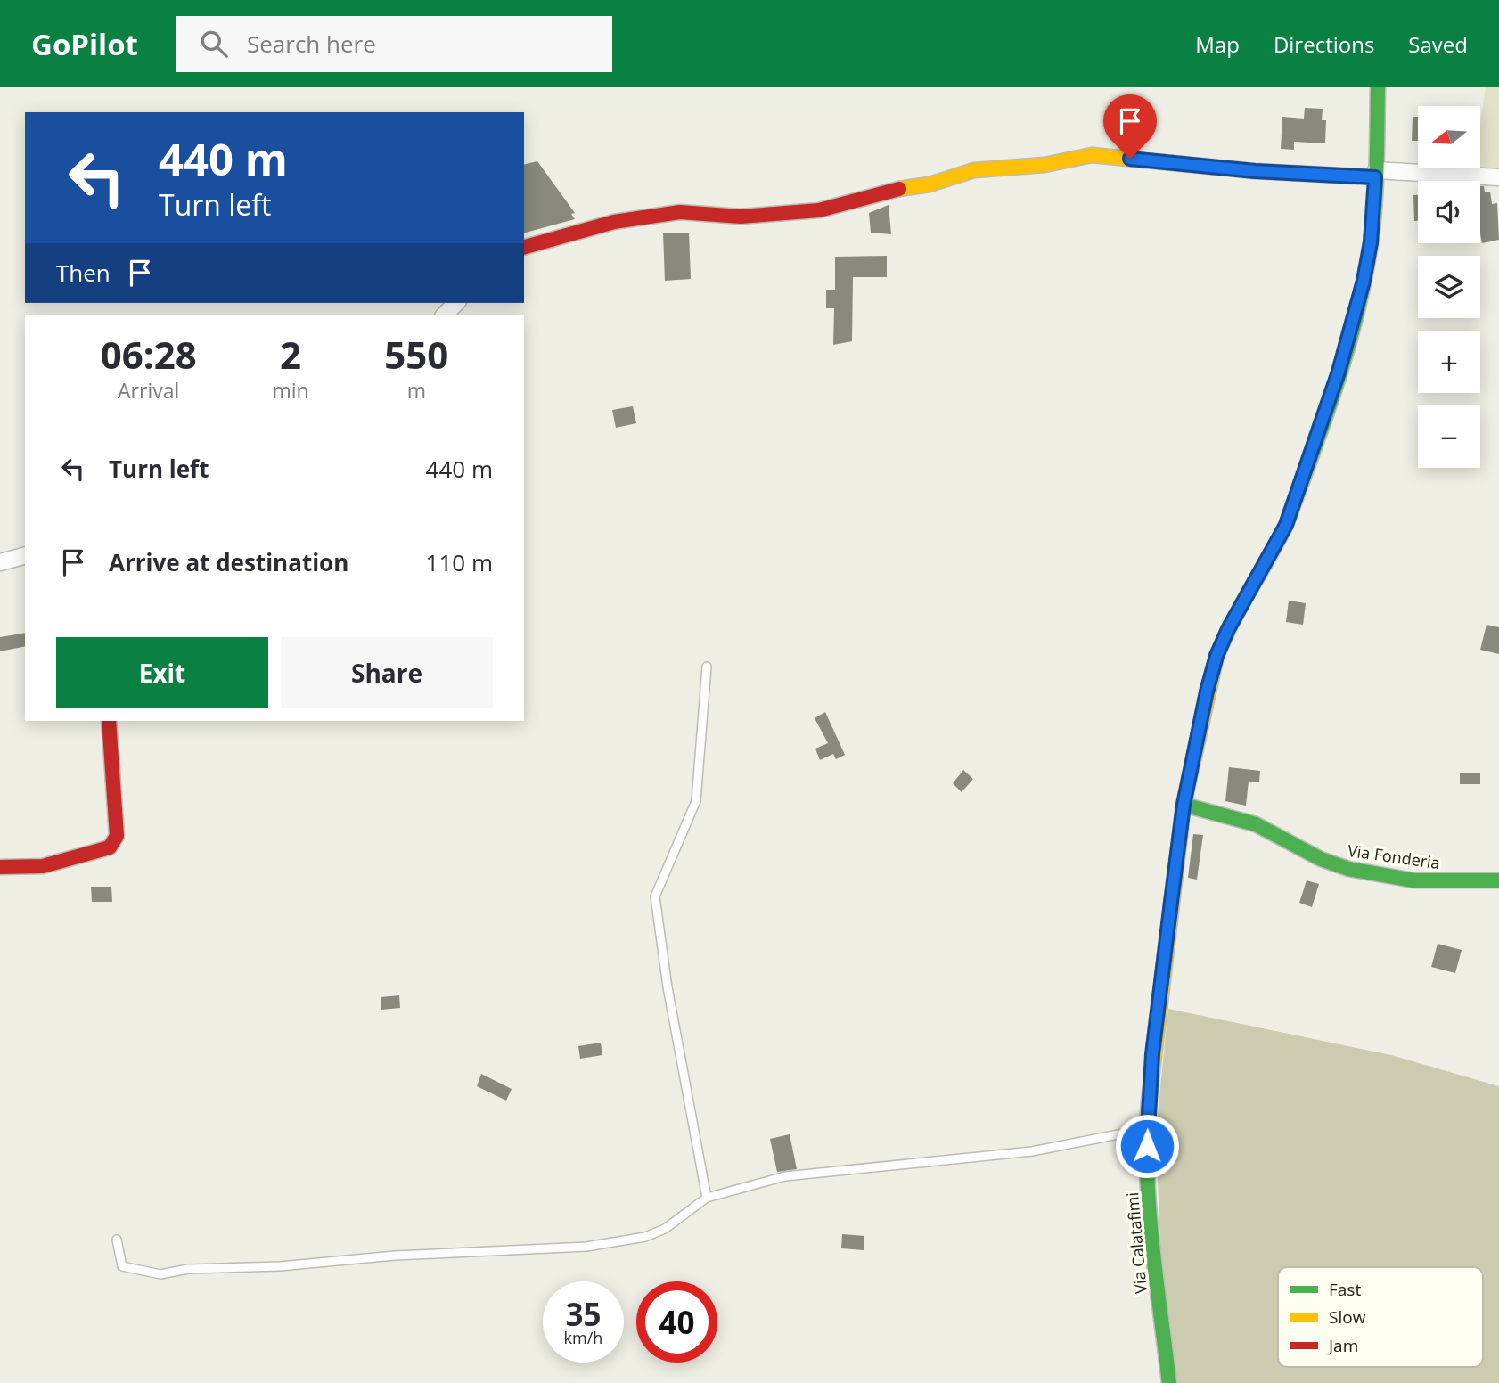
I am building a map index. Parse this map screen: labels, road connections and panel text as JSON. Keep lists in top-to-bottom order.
{
  "streets": {
    "street": ["Via Fonderia", "Via Calatafimi"]
  },
  "crossings": [
    ["Via Fonderia", "Via Calatafimi"]
  ],
  "legend": ["Fast", "Slow", "Jam"],
  "north": "left",
  "page": {
    "header": "GoPilot",
    "search": "Search here",
    "nav": ["Map", "Directions", "Saved"],
    "map_buttons": ["+", "−"],
    "turn": ["440 m", "Turn left"],
    "then": "Then",
    "eta": [
      "06:28",
      "Arrival",
      "2",
      "min",
      "550",
      "m"
    ],
    "list": [
      {
        "name": "Turn left",
        "value": "440 m"
      },
      {
        "name": "Arrive at destination",
        "value": "110 m"
      }
    ],
    "buttons": ["Exit", "Share"],
    "speed": "35 km/h",
    "limit": "40"
  }
}
